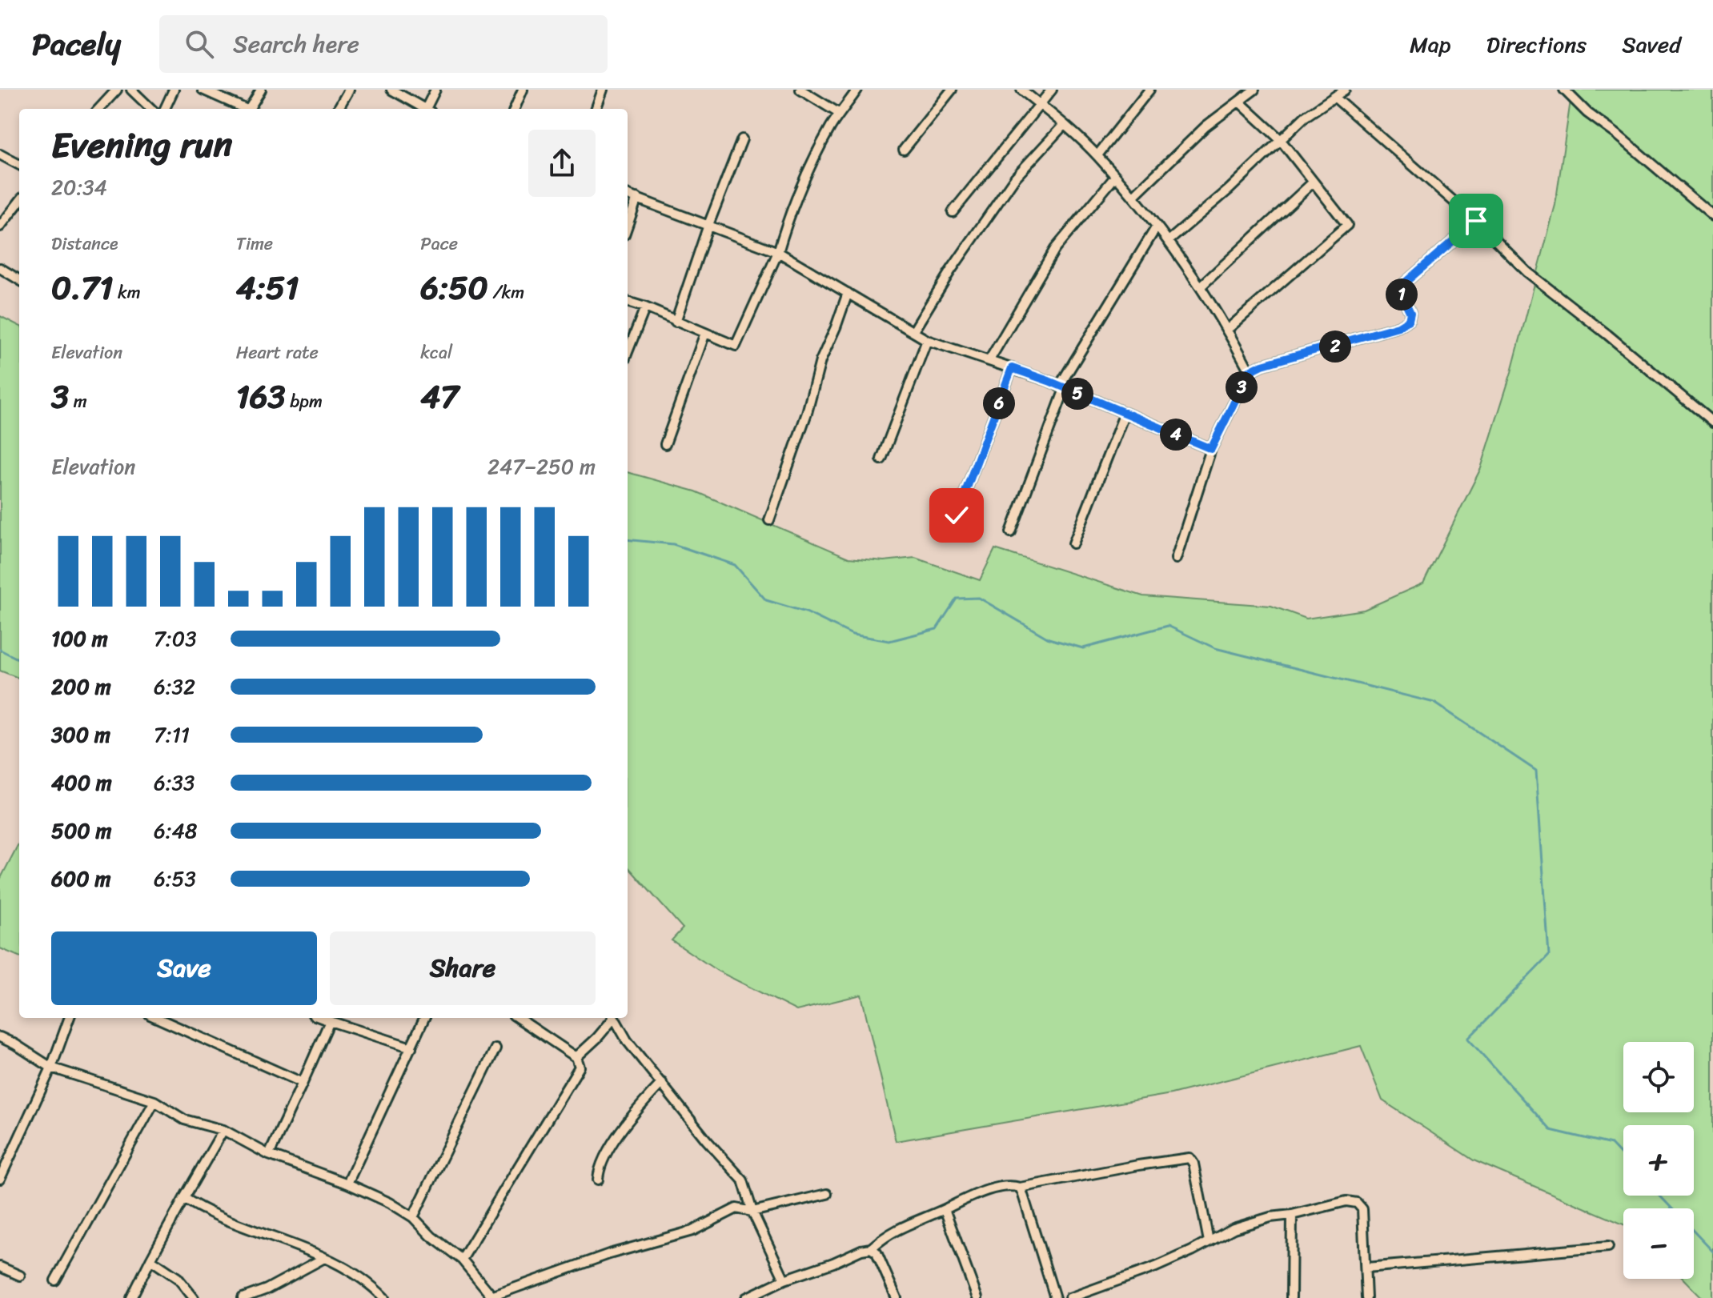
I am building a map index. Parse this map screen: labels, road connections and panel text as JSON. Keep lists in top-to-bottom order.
{
  "page": {
    "header": "Pacely",
    "search": "Search here",
    "nav": ["Map", "Directions", "Saved"],
    "heading": ["Evening run", "20:34"],
    "stats": [
      ["Distance", "0.71 km"],
      ["Time", "4:51"],
      ["Pace", "6:50 /km"],
      ["Elevation", "3 m"],
      ["Heart rate", "163 bpm"],
      ["kcal", "47"]
    ],
    "pins": [
      "1",
      "2",
      "3",
      "5",
      "6",
      "4"
    ],
    "chart": ["Elevation", "247–250 m"],
    "list": [
      {
        "name": "100 m",
        "note": "7:03"
      },
      {
        "name": "200 m",
        "note": "6:32"
      },
      {
        "name": "300 m",
        "note": "7:11"
      },
      {
        "name": "400 m",
        "note": "6:33"
      },
      {
        "name": "500 m",
        "note": "6:48"
      },
      {
        "name": "600 m",
        "note": "6:53"
      }
    ],
    "buttons": ["Save", "Share"],
    "map_buttons": ["+", "−"]
  }
}
